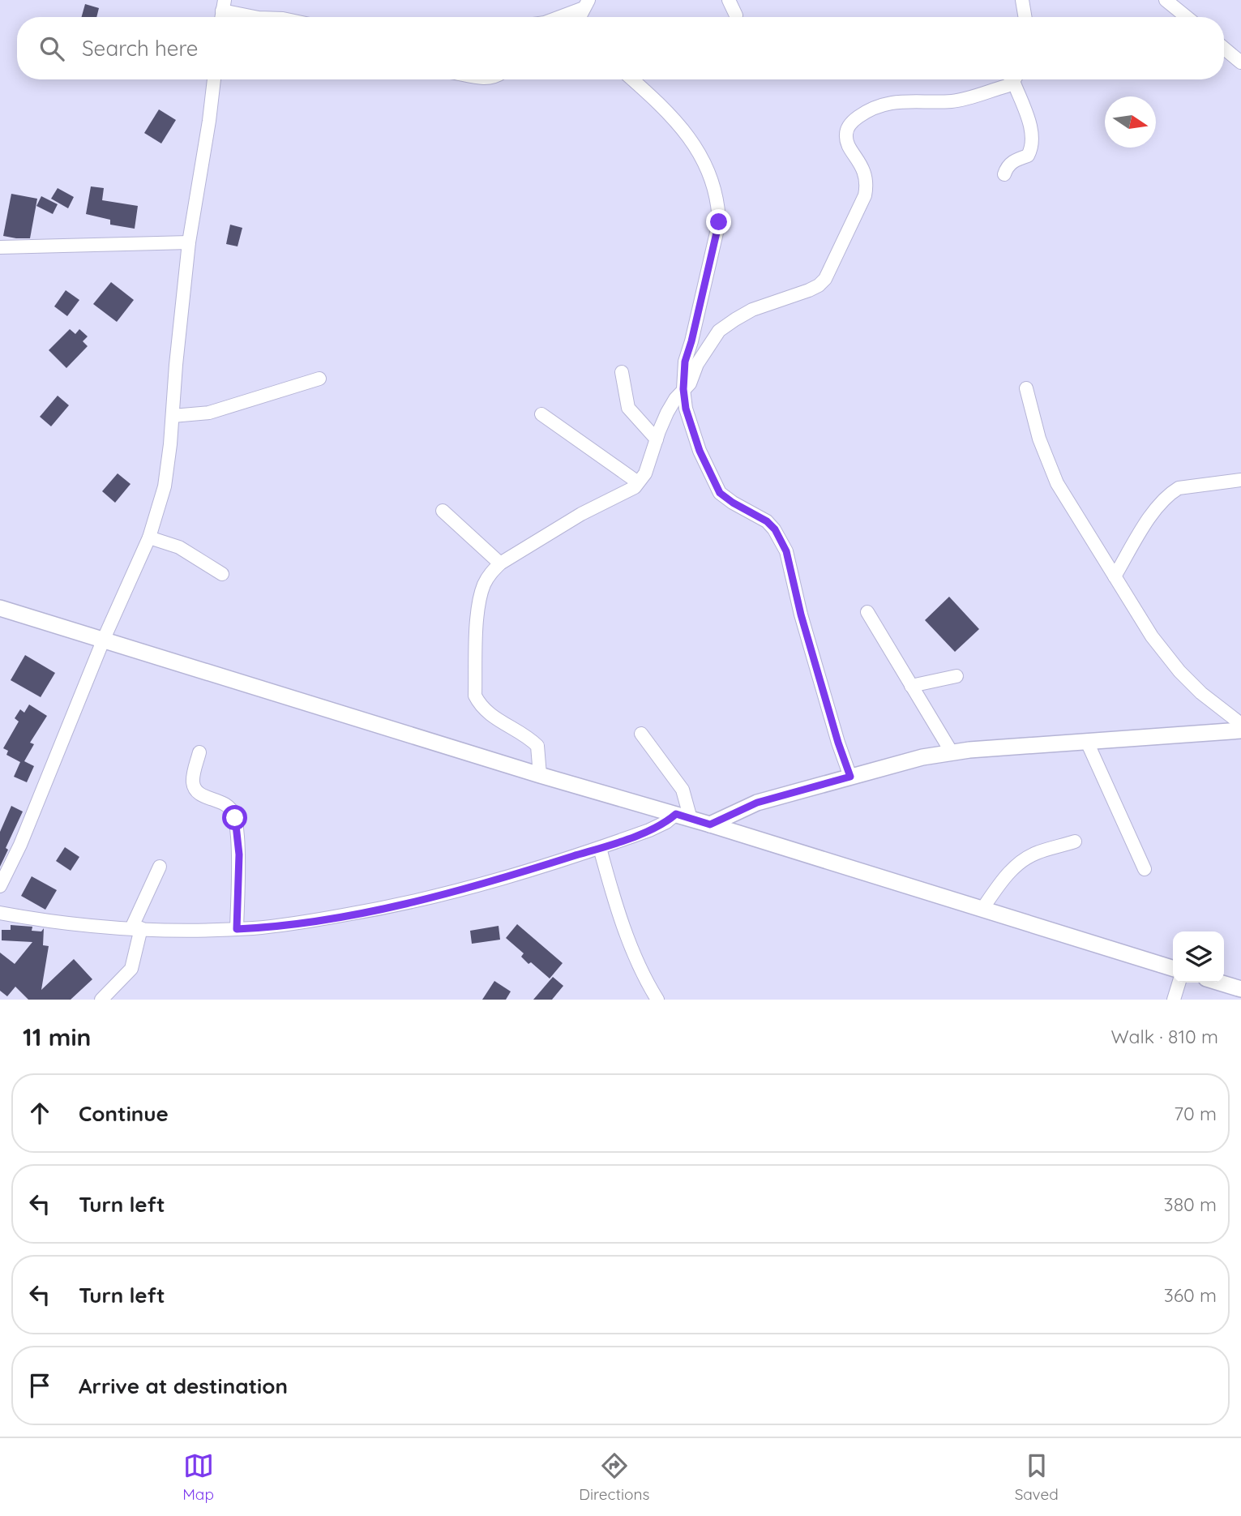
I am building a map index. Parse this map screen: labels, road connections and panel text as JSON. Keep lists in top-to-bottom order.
{
  "north": "right",
  "page": {
    "search": "Search here",
    "heading": ["11 min", "Walk · 810 m"],
    "list": [
      ["Continue", "70 m"],
      ["Turn left", "380 m"],
      ["Turn left", "360 m"],
      "Arrive at destination"
    ],
    "nav": ["Map", "Directions", "Saved"]
  }
}
